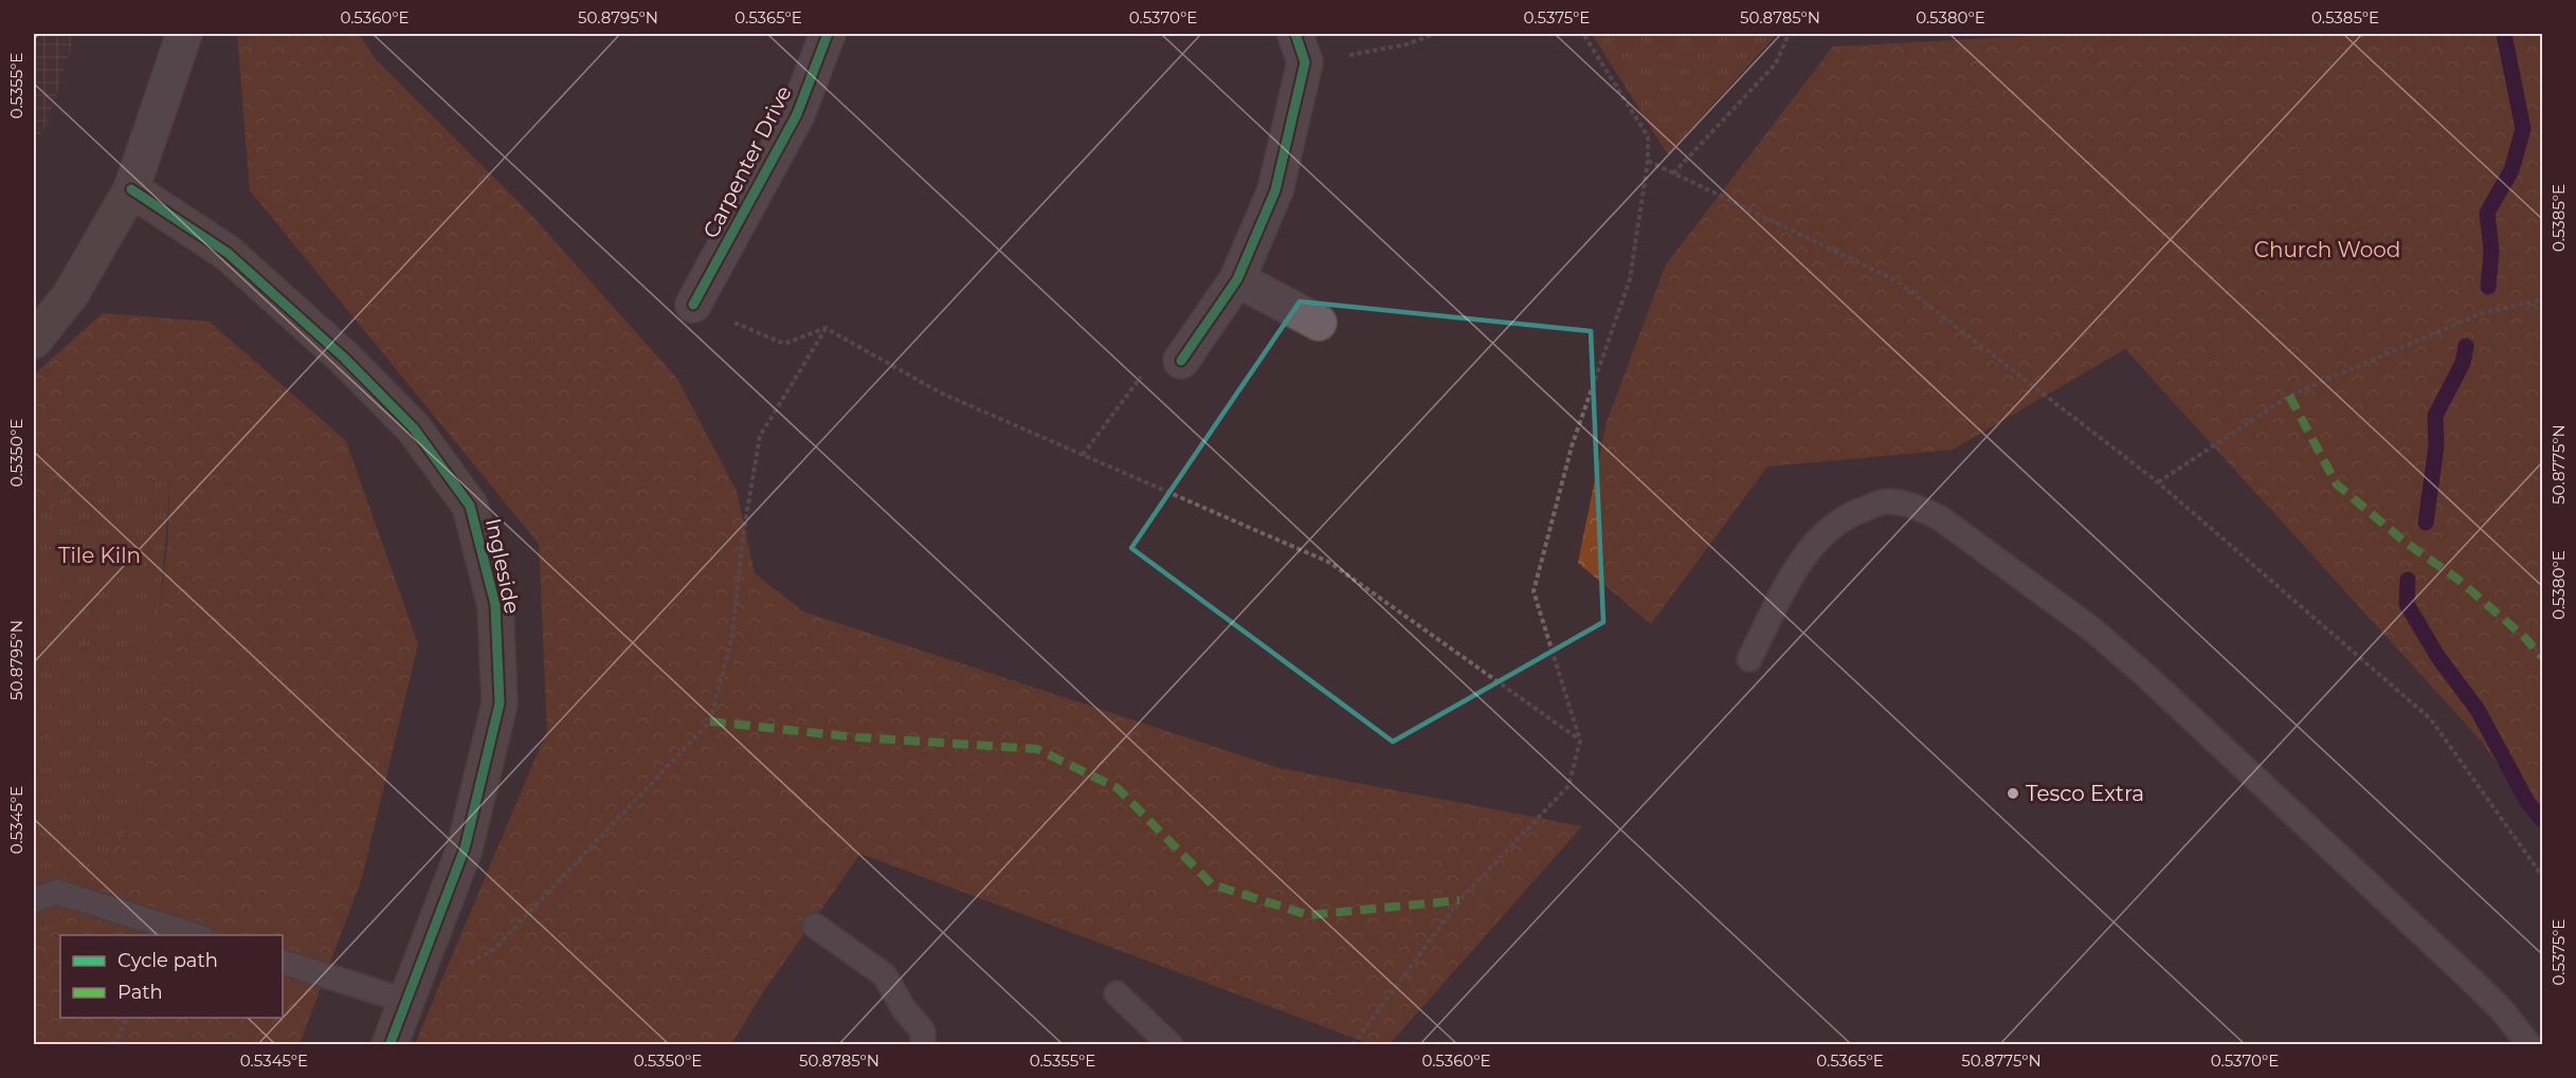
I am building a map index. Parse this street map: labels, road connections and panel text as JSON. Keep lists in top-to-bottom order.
{
  "streets": {
    "street": ["Carpenter Drive", "Ingleside"]
  },
  "parks": ["Church Wood", "Tile Kiln"],
  "places": ["Tesco Extra"],
  "legend": ["Cycle path", "Path"],
  "coordinates": [
    "0.5360°E",
    "50.8795°N",
    "0.5365°E",
    "0.5370°E",
    "0.5375°E",
    "50.8785°N",
    "0.5380°E",
    "0.5385°E",
    "0.5355°E",
    "0.5350°E",
    "50.8775°N",
    "0.5345°E"
  ]
}
